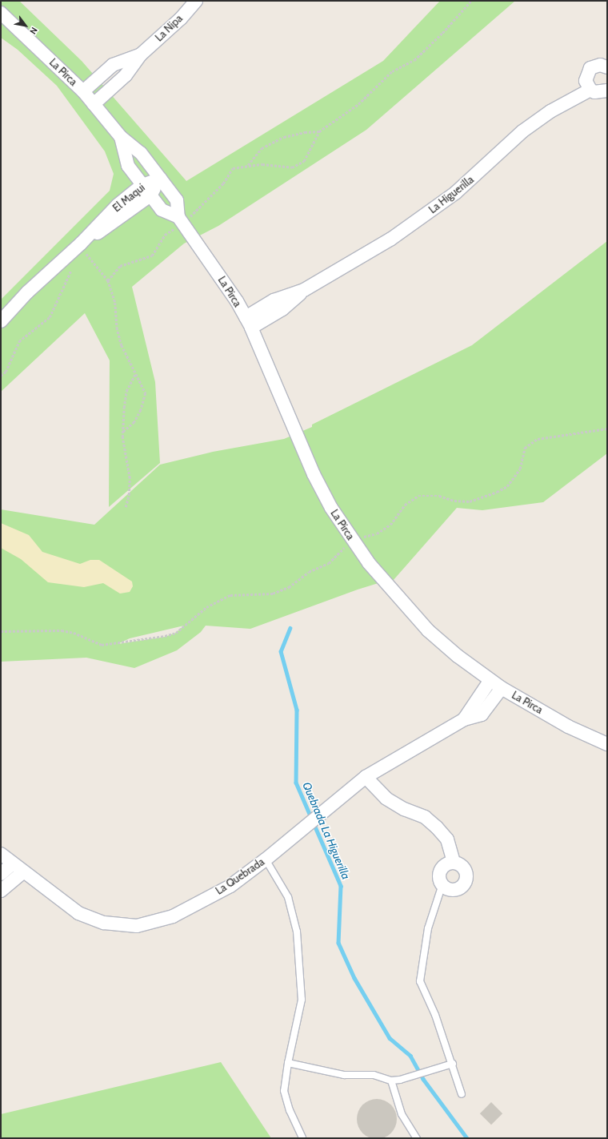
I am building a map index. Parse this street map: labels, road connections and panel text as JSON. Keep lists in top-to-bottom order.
{
  "streets": {
    "street": [
      "La Nipa",
      "La Pirca",
      "La Higuerilla",
      "El Maqui",
      "La Quebrada"
    ]
  },
  "crossings": [
    ["La Nipa", "La Pirca"],
    ["La Pirca", "La Higuerilla"],
    ["La Pirca", "El Maqui"],
    ["La Pirca", "La Quebrada"]
  ],
  "water": ["Quebrada La Higuerilla"],
  "north": "bottom right"
}
